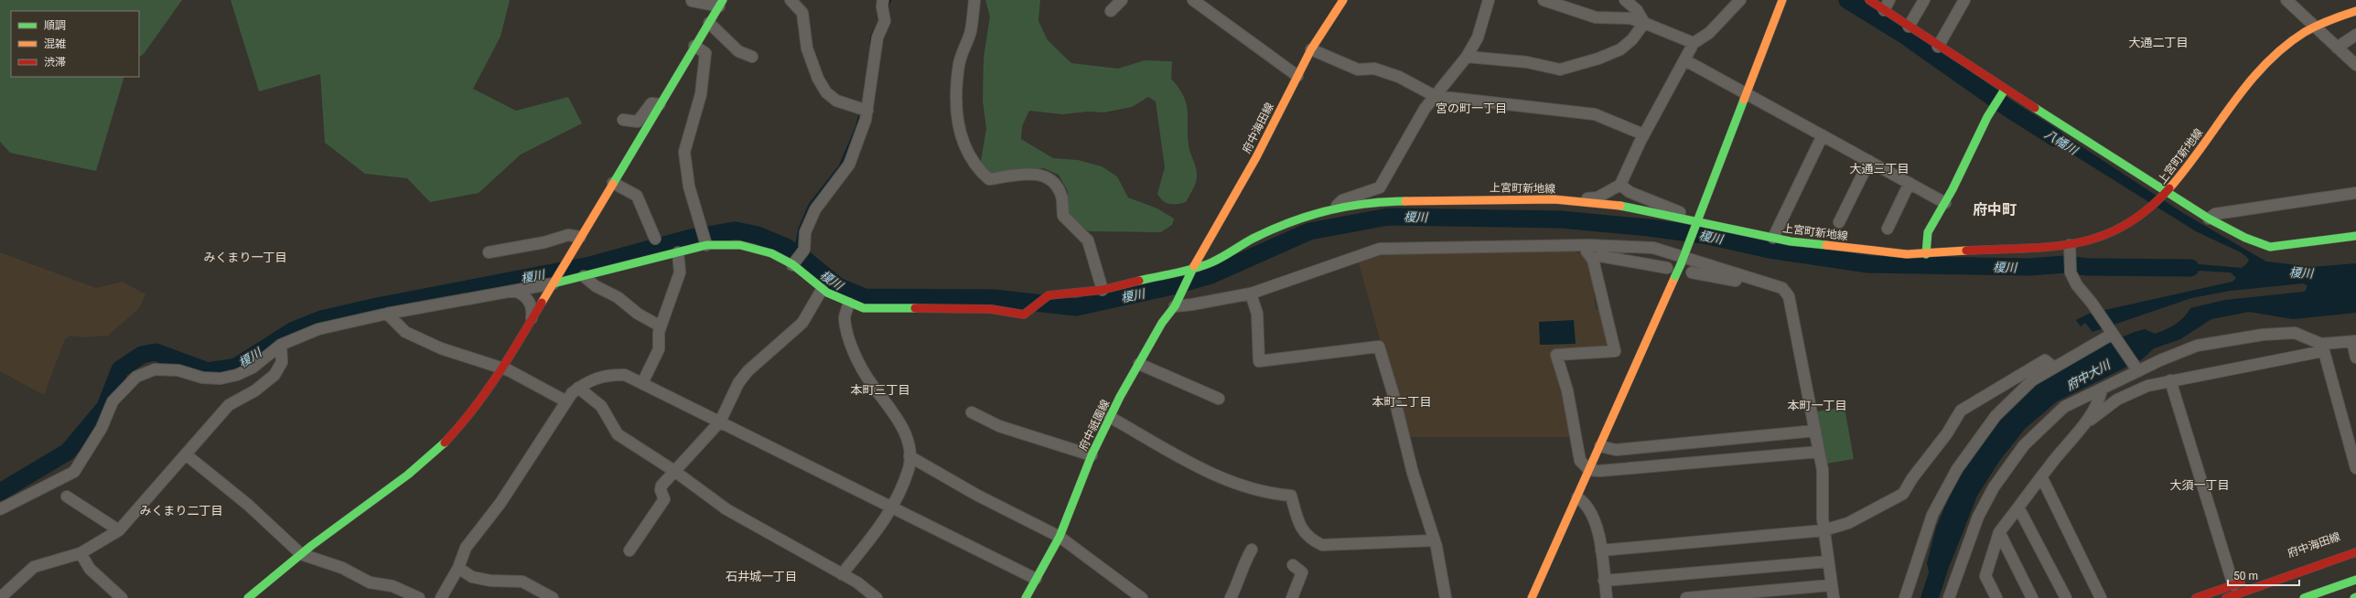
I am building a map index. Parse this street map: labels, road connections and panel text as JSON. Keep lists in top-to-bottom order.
{
  "streets": {
    "main road": ["府中海田線", "上宮町新地線", "府中祇園線"]
  },
  "crossings": [
    ["府中海田線", "上宮町新地線"],
    ["府中海田線", "府中祇園線"],
    ["上宮町新地線", "府中祇園線"]
  ],
  "districts": [
    "大通二丁目",
    "宮の町一丁目",
    "大通三丁目",
    "府中町",
    "みくまり一丁目",
    "本町三丁目",
    "本町二丁目",
    "本町一丁目",
    "大須一丁目",
    "みくまり二丁目",
    "石井城一丁目"
  ],
  "water": ["八幡川", "榎川", "府中大川"],
  "legend": ["順調", "混雑", "渋滞"],
  "scale_bar": "50 m"
}
